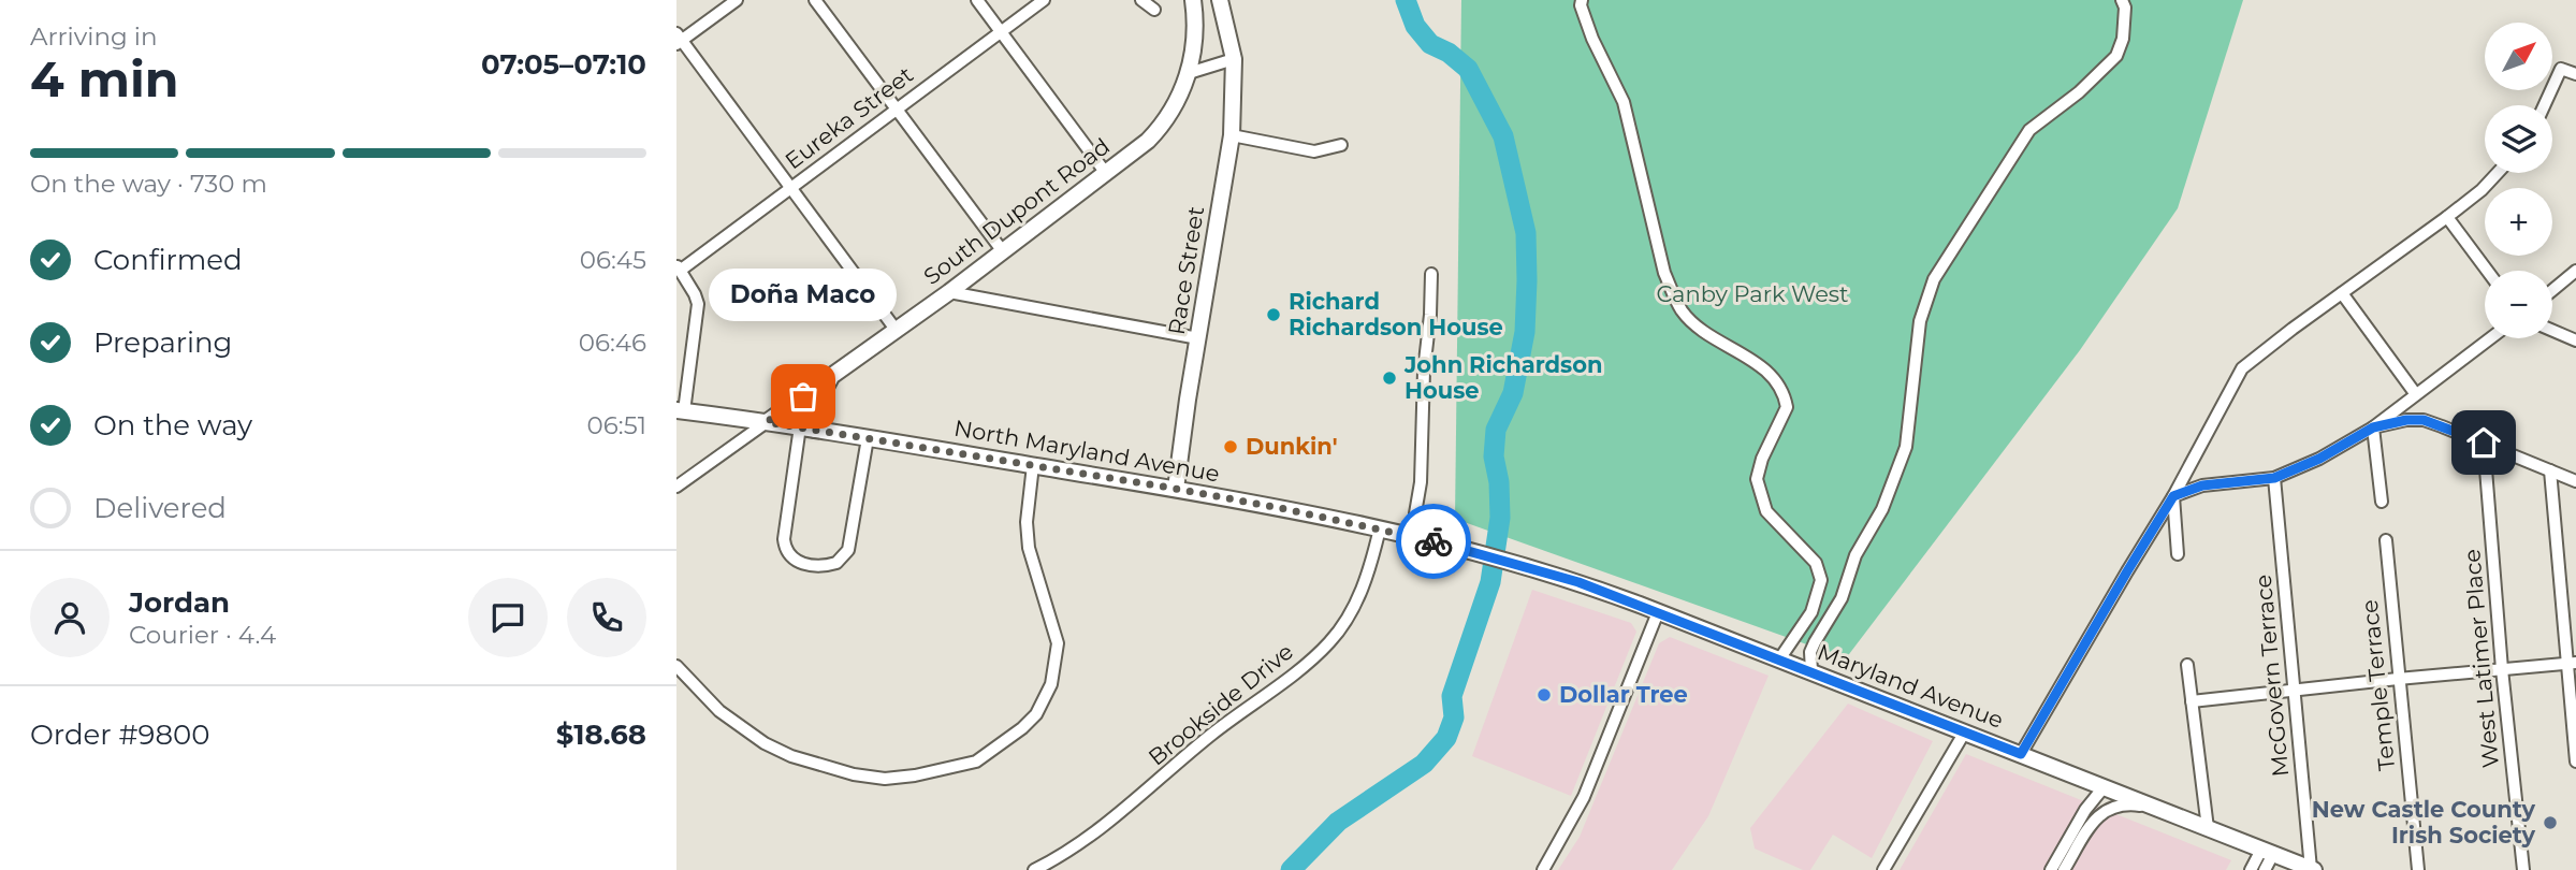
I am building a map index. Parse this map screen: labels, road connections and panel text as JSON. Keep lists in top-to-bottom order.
{
  "streets": {
    "main road": [
      "South Dupont Road",
      "Race Street",
      "North Maryland Avenue",
      "Maryland Avenue"
    ],
    "street": [
      "Eureka Street",
      "West Latimer Place",
      "McGovern Terrace",
      "Temple Terrace",
      "Brookside Drive"
    ]
  },
  "crossings": [
    ["South Dupont Road", "North Maryland Avenue"],
    ["Race Street", "North Maryland Avenue"],
    ["North Maryland Avenue", "Maryland Avenue"],
    ["North Maryland Avenue", "Brookside Drive"],
    ["McGovern Terrace", "Maryland Avenue"]
  ],
  "parks": ["Canby Park West"],
  "places": [
    "Richard Richardson House",
    "John Richardson House",
    "Doña Maco",
    "Dunkin'",
    "Dollar Tree",
    "New Castle County Irish Society"
  ],
  "north": "top right",
  "page": {
    "heading": ["4 min", "Arriving in", "07:05–07:10"],
    "panel": [
      "Jordan",
      "Courier · 4.4",
      "Order #9800",
      "$18.68"
    ],
    "map_buttons": ["+", "−"],
    "bar": "On the way · 730 m",
    "list": [
      ["Confirmed", "06:45"],
      ["Preparing", "06:46"],
      ["On the way", "06:51"],
      "Delivered"
    ],
    "bubble": "Doña Maco"
  }
}
